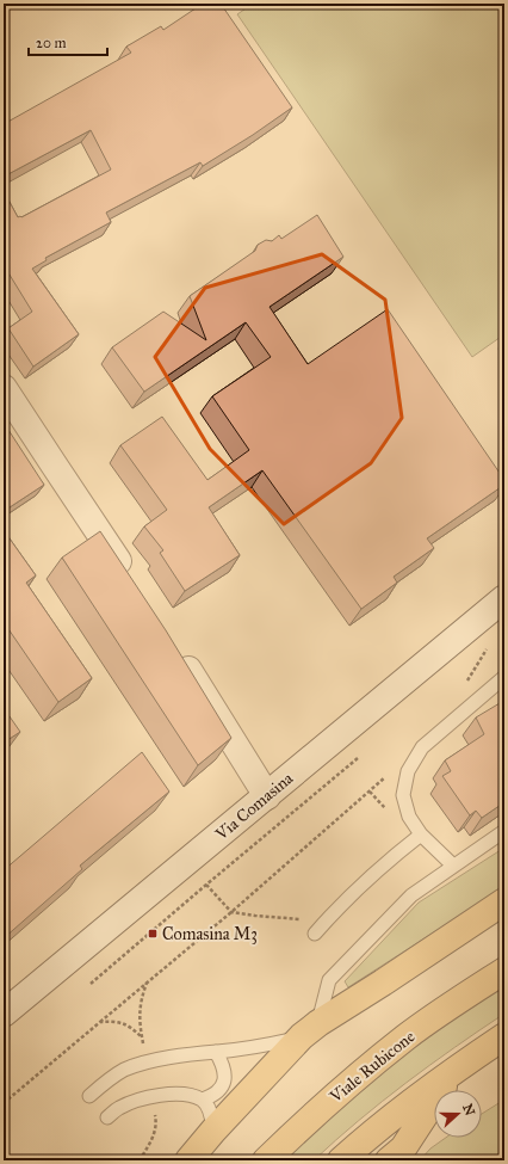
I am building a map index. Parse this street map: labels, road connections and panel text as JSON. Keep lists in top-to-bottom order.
{
  "streets": {
    "highway": ["Viale Rubicone"],
    "main road": ["Via Comasina"]
  },
  "places": {
    "transit": ["Comasina M3"]
  },
  "scale_bar": "20 m",
  "north": "right"
}
